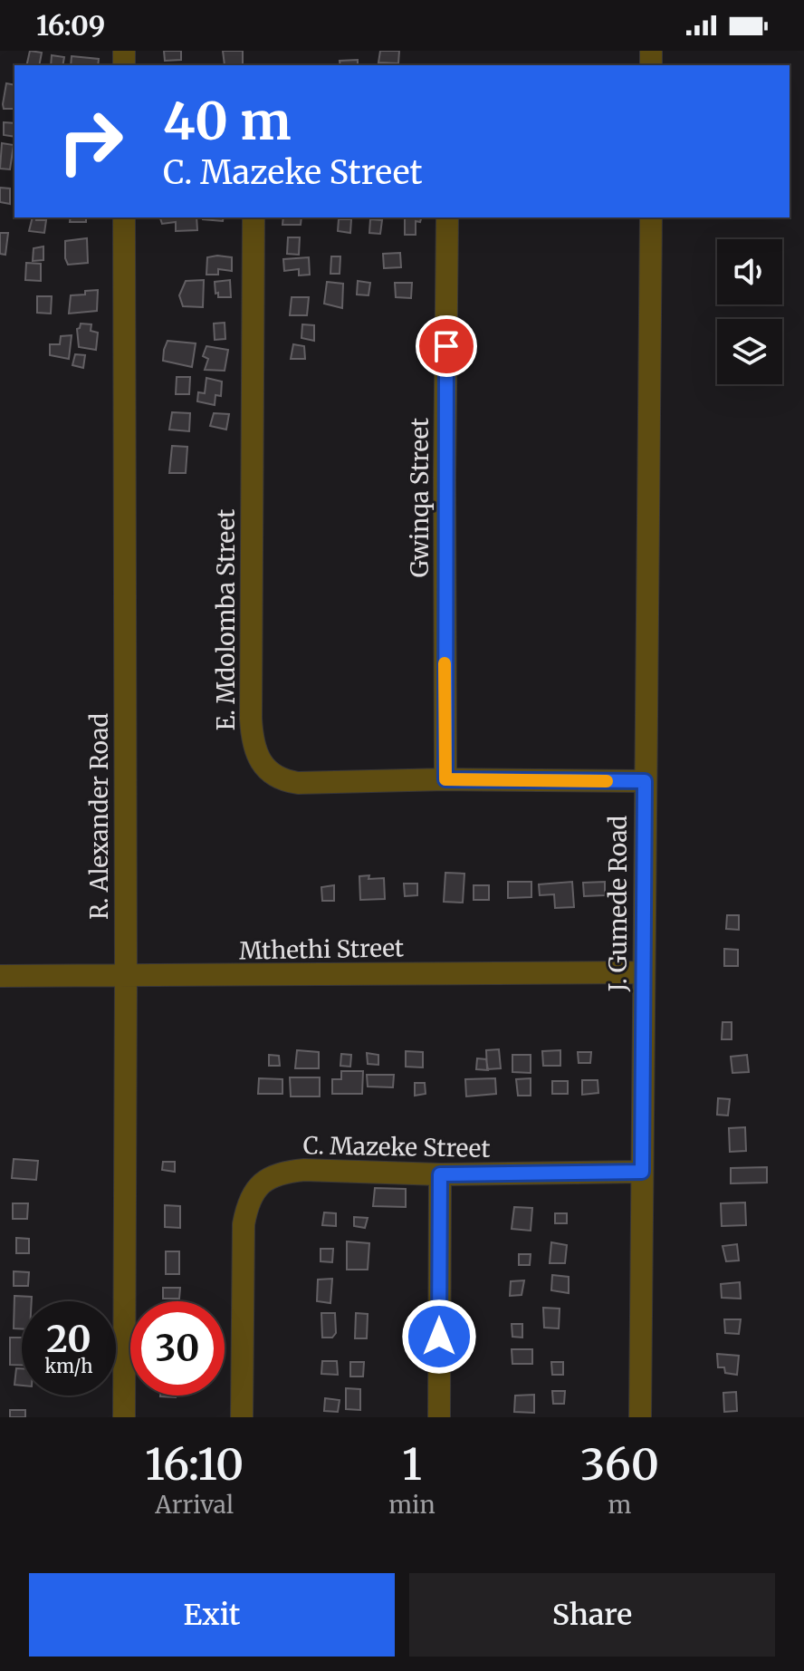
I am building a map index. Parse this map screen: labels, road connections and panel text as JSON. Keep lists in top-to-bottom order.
{
  "streets": {
    "street": [
      "Gwinqa Street",
      "E. Mdolomba Street",
      "R. Alexander Road",
      "J. Gumede Road",
      "Mthethi Street",
      "C. Mazeke Street"
    ]
  },
  "crossings": [
    ["Gwinqa Street", "E. Mdolomba Street"],
    ["E. Mdolomba Street", "J. Gumede Road"],
    ["R. Alexander Road", "Mthethi Street"],
    ["J. Gumede Road", "Mthethi Street"],
    ["J. Gumede Road", "C. Mazeke Street"]
  ],
  "page": {
    "status": "16:09",
    "turn": ["40 m", "C. Mazeke Street"],
    "speed": "20 km/h",
    "limit": "30",
    "eta": [
      "16:10",
      "Arrival",
      "1",
      "min",
      "360",
      "m"
    ],
    "buttons": ["Exit", "Share"]
  }
}
